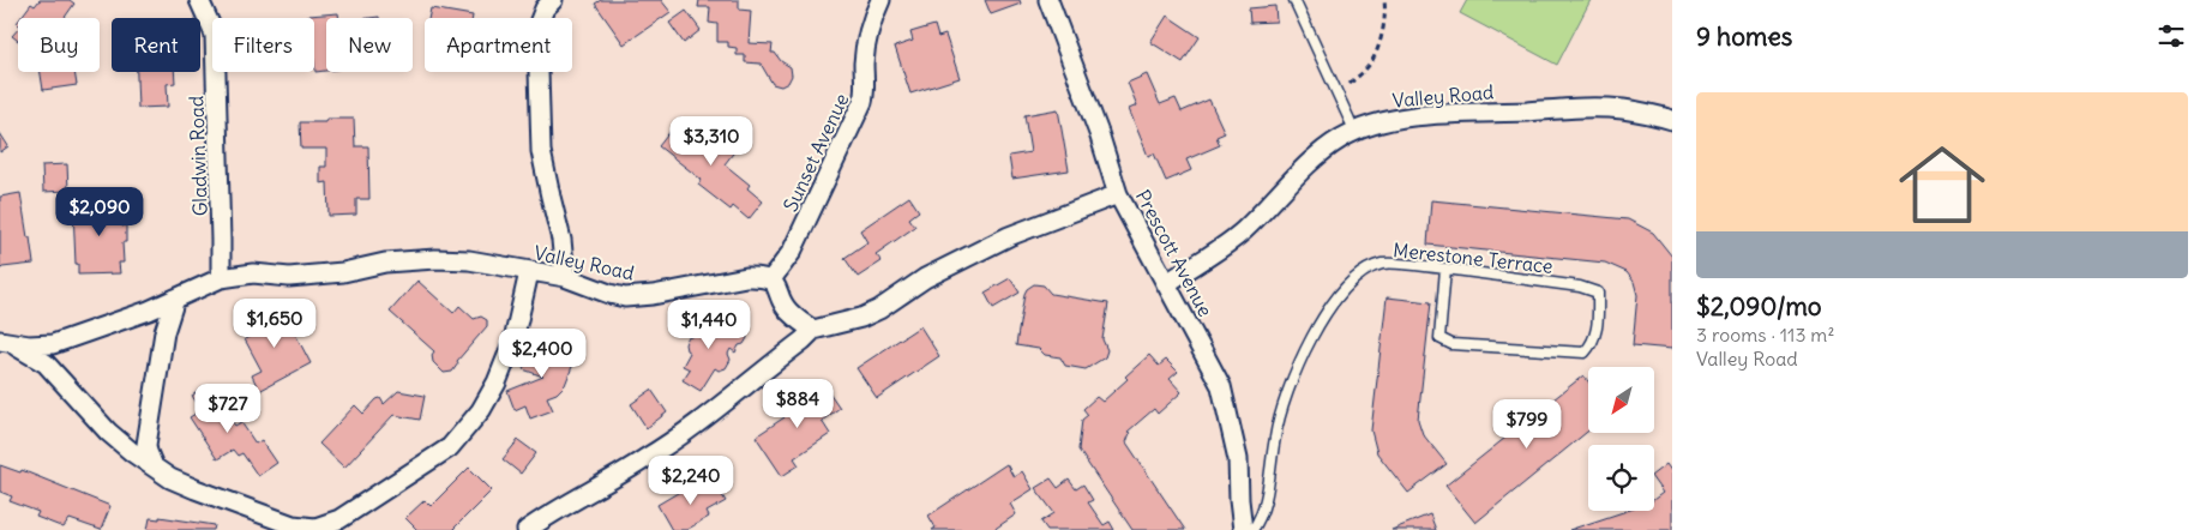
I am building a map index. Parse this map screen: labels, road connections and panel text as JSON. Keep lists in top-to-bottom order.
{
  "streets": {
    "street": [
      "Valley Road",
      "Sunset Avenue",
      "Gladwin Road",
      "Prescott Avenue"
    ],
    "lane": ["Merestone Terrace"]
  },
  "crossings": [
    ["Valley Road", "Sunset Avenue"],
    ["Valley Road", "Gladwin Road"],
    ["Valley Road", "Prescott Avenue"]
  ],
  "north": "bottom left",
  "page": {
    "heading": "9 homes",
    "chip": [
      "Buy",
      "Rent",
      "Filters",
      "New",
      "Apartment"
    ],
    "list": [
      {
        "name": "$2,090/mo",
        "note": "3 rooms · 113 m² · Valley Road"
      }
    ],
    "price": [
      "$3,310",
      "$2,090",
      "$1,650",
      "$1,440",
      "$2,400",
      "$884",
      "$727",
      "$799",
      "$2,240"
    ]
  }
}
